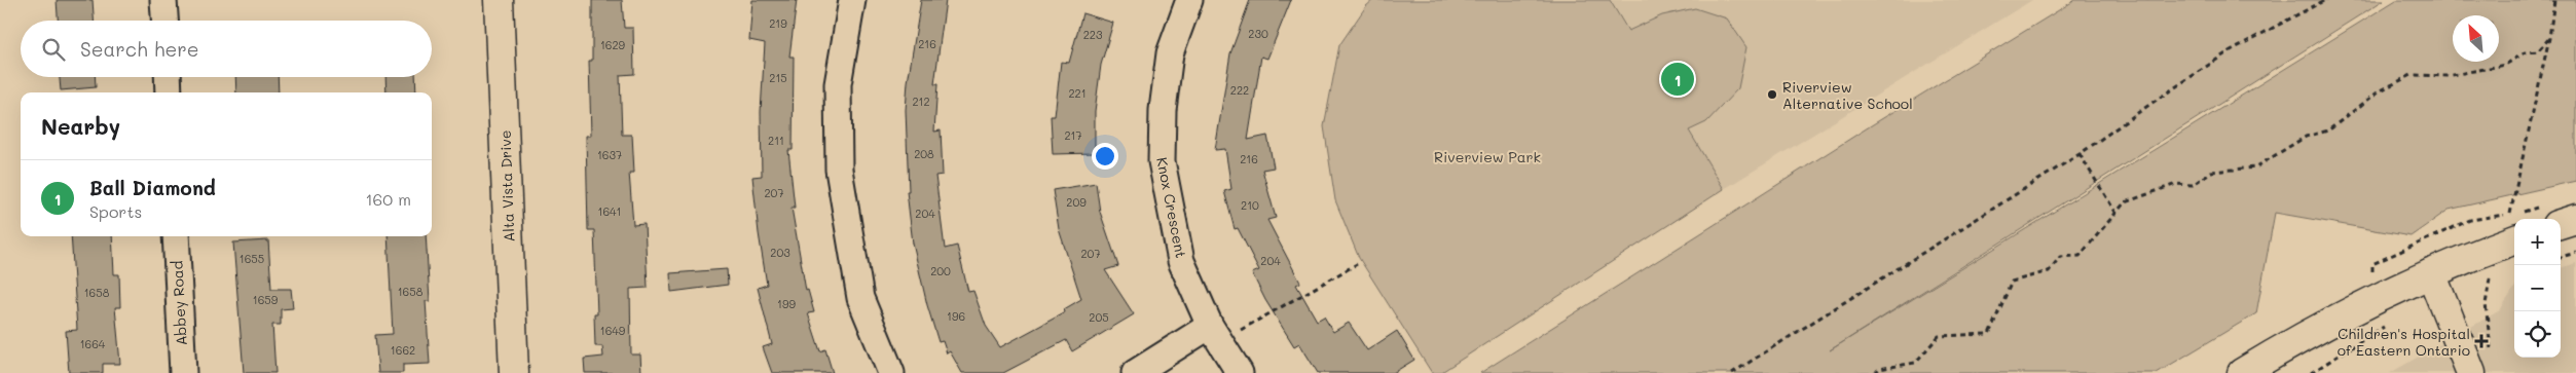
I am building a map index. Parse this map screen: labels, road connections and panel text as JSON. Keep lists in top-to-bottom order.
{
  "streets": {
    "street": ["Alta Vista Drive", "Knox Crescent", "Abbey Road"]
  },
  "parks": ["Riverview Park"],
  "places": {
    "other": ["Riverview Alternative School"],
    "health": ["Children's Hospital of Eastern Ontario"]
  },
  "house_numbers": [
    "219",
    "230",
    "223",
    "216",
    "1629",
    "215",
    "222",
    "221",
    "212",
    "217",
    "211",
    "208",
    "1637",
    "216",
    "207",
    "209",
    "210",
    "1641",
    "204",
    "203",
    "207",
    "1655",
    "204",
    "200",
    "1658",
    "1658",
    "1659",
    "199",
    "196",
    "205",
    "1649",
    "1664",
    "1662"
  ],
  "north": "top left",
  "page": {
    "search": "Search here",
    "pins": "1",
    "heading": "Nearby",
    "list": [
      {
        "mark": "1",
        "name": "Ball Diamond",
        "note": "Sports",
        "value": "160 m"
      }
    ],
    "map_buttons": ["+", "−"]
  }
}
